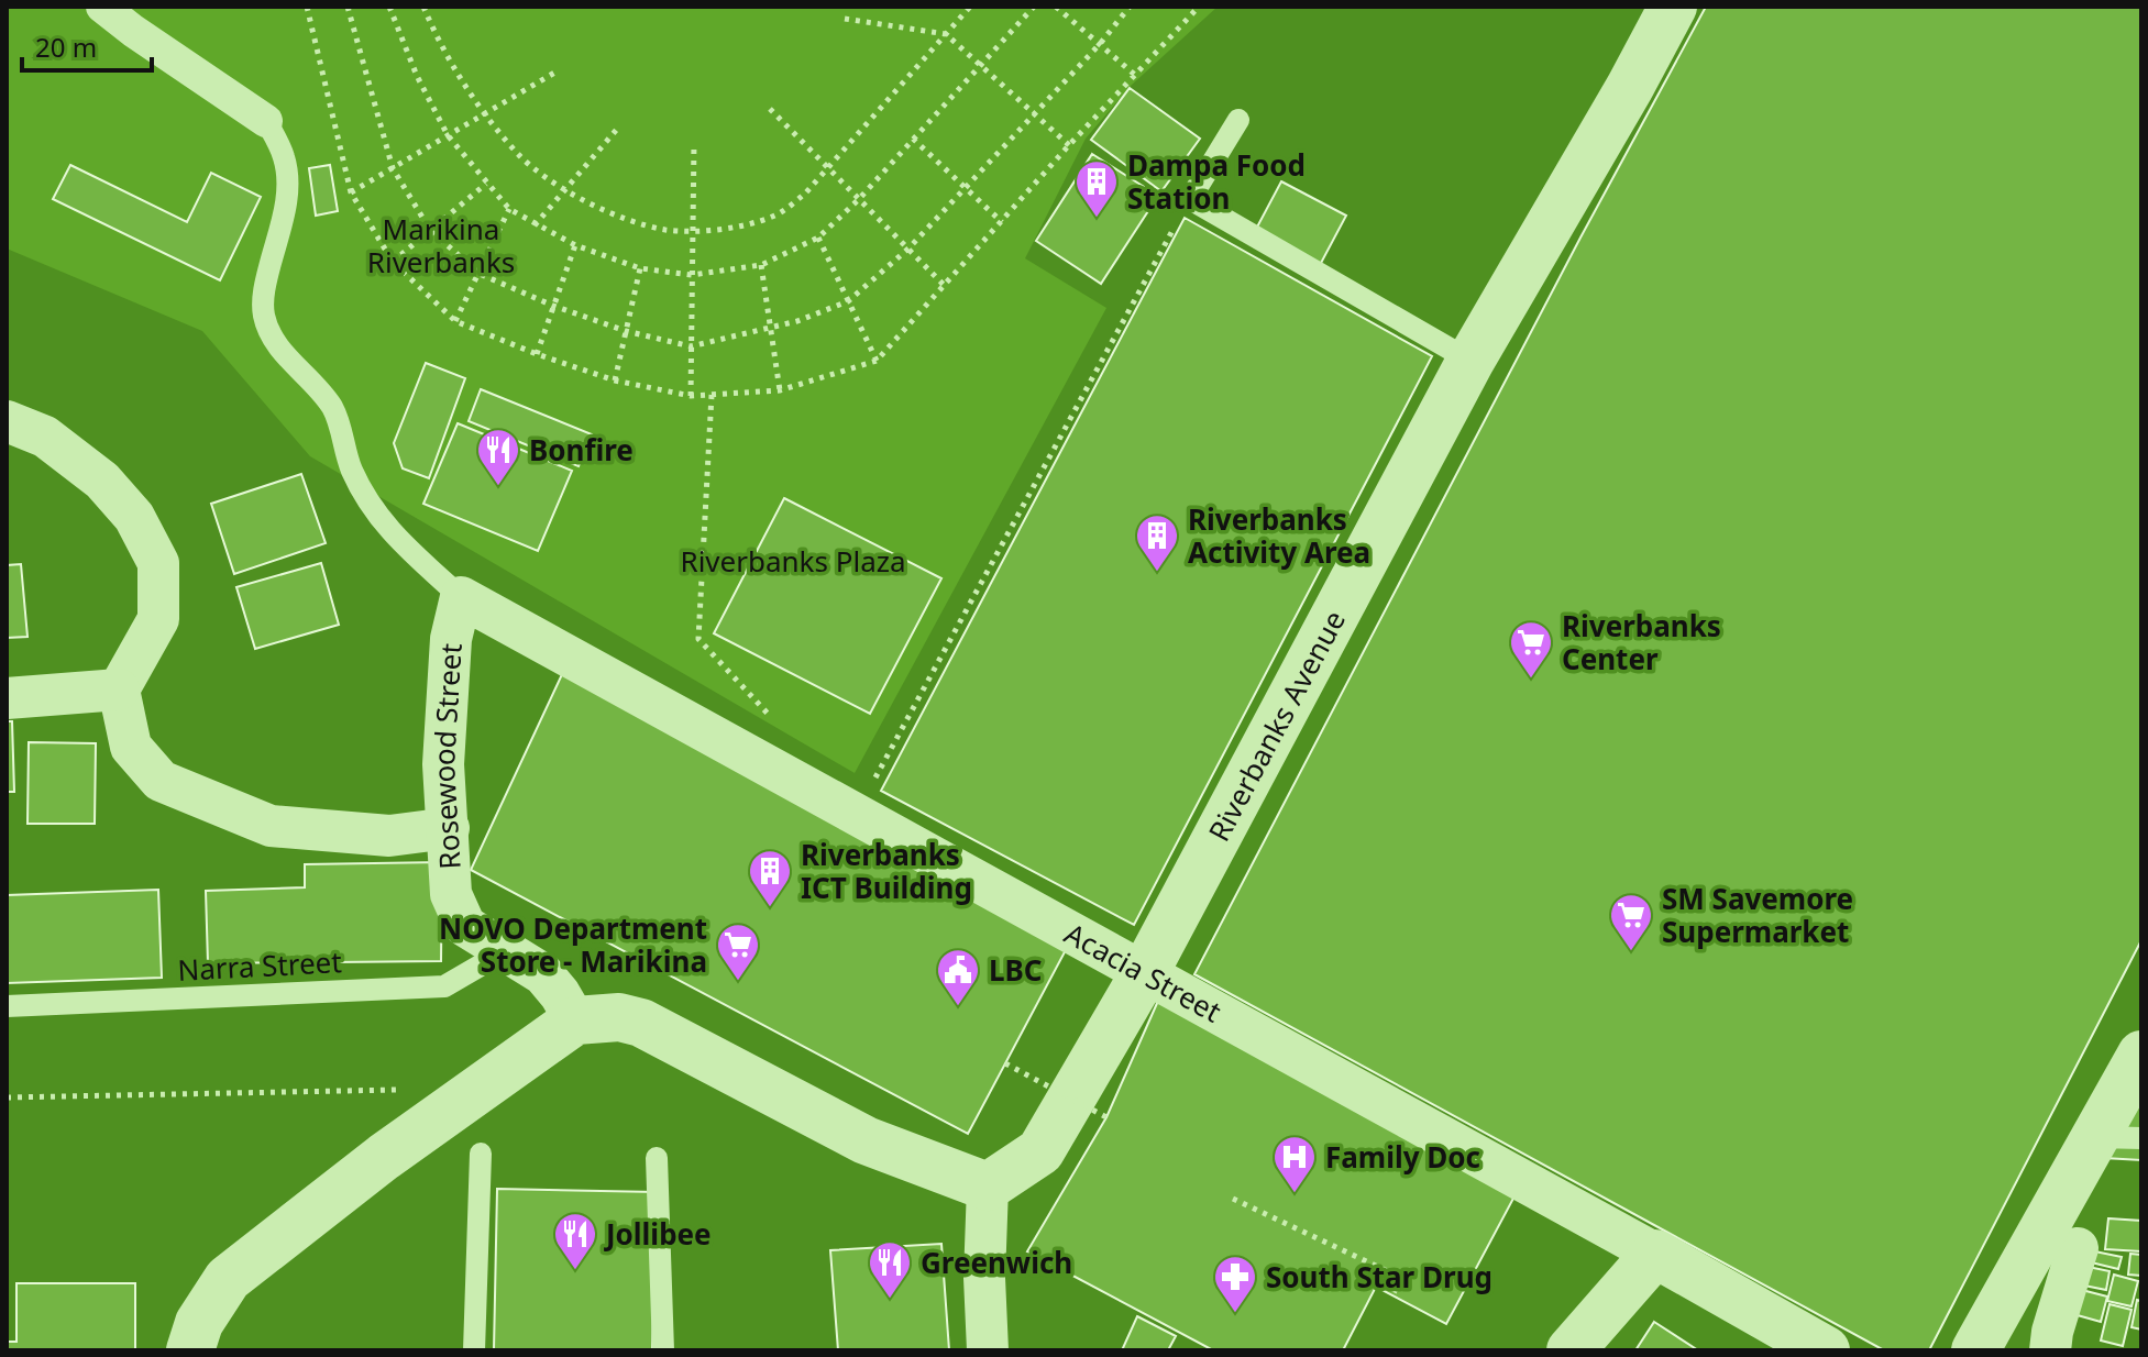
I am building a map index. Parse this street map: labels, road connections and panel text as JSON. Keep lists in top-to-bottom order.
{
  "streets": {
    "street": ["Riverbanks Avenue", "Rosewood Street", "Acacia Street"],
    "lane": ["Narra Street"]
  },
  "crossings": [
    ["Riverbanks Avenue", "Acacia Street"],
    ["Rosewood Street", "Narra Street"],
    ["Rosewood Street", "Acacia Street"]
  ],
  "parks": ["Marikina Riverbanks", "Riverbanks Plaza"],
  "places": {
    "building": ["Dampa Food Station", "Riverbanks Activity Area", "Riverbanks ICT Building"],
    "restaurant": ["Bonfire", "Jollibee", "Greenwich"],
    "supermarket": ["Riverbanks Center", "SM Savemore Supermarket", "NOVO Department Store - Marikina"],
    "public building": ["LBC"],
    "hospital": ["Family Doc"],
    "pharmacy": ["South Star Drug"]
  },
  "scale_bar": "20 m"
}
